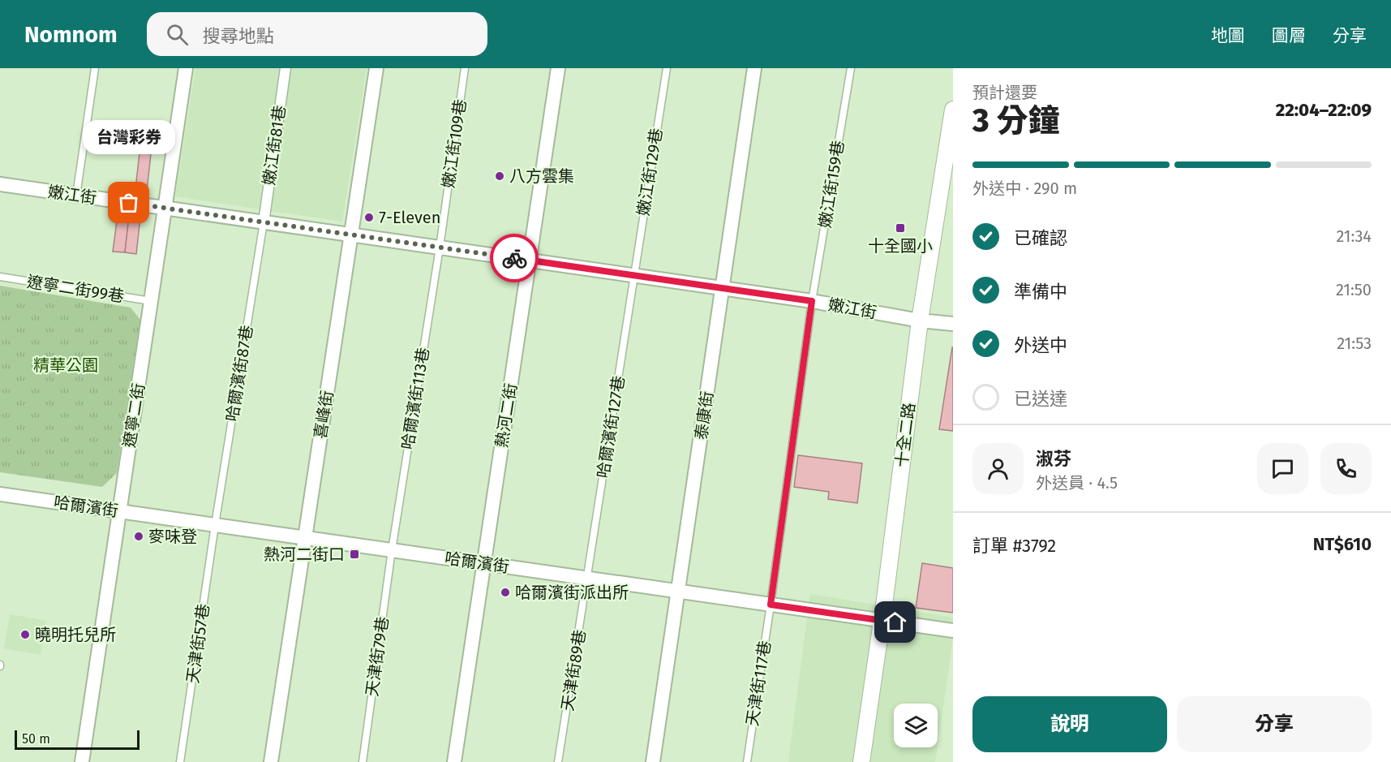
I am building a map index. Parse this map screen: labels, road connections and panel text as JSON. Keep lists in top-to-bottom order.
{
  "streets": {
    "street": [
      "嫩江街81巷",
      "嫩江街",
      "喜峰街",
      "遼寧二街",
      "熱河二街",
      "泰康街",
      "十全二路",
      "哈爾濱街"
    ],
    "lane": [
      "嫩江街109巷",
      "嫩江街129巷",
      "嫩江街159巷",
      "遼寧二街99巷",
      "哈爾濱街87巷",
      "哈爾濱街113巷",
      "哈爾濱街127巷",
      "天津街57巷",
      "天津街79巷",
      "天津街89巷",
      "天津街117巷"
    ]
  },
  "crossings": [
    ["嫩江街109巷", "嫩江街"],
    ["嫩江街109巷", "哈爾濱街113巷"],
    ["嫩江街81巷", "嫩江街"],
    ["嫩江街81巷", "哈爾濱街87巷"],
    ["嫩江街129巷", "嫩江街"],
    ["嫩江街129巷", "哈爾濱街127巷"],
    ["嫩江街159巷", "嫩江街"],
    ["嫩江街159巷", "哈爾濱街"],
    ["嫩江街159巷", "天津街117巷"],
    ["嫩江街", "哈爾濱街87巷"],
    ["嫩江街", "哈爾濱街113巷"],
    ["嫩江街", "喜峰街"],
    ["嫩江街", "遼寧二街"],
    ["嫩江街", "熱河二街"],
    ["嫩江街", "泰康街"],
    ["嫩江街", "哈爾濱街127巷"],
    ["嫩江街", "十全二路"],
    ["遼寧二街99巷", "遼寧二街"],
    ["哈爾濱街87巷", "哈爾濱街"],
    ["哈爾濱街87巷", "天津街57巷"],
    ["哈爾濱街113巷", "哈爾濱街"],
    ["哈爾濱街113巷", "天津街79巷"],
    ["喜峰街", "哈爾濱街"],
    ["遼寧二街", "哈爾濱街"],
    ["熱河二街", "哈爾濱街"],
    ["泰康街", "哈爾濱街"],
    ["哈爾濱街127巷", "哈爾濱街"],
    ["哈爾濱街127巷", "天津街89巷"],
    ["十全二路", "哈爾濱街"],
    ["哈爾濱街", "天津街57巷"],
    ["哈爾濱街", "天津街79巷"],
    ["哈爾濱街", "天津街89巷"],
    ["哈爾濱街", "天津街117巷"]
  ],
  "parks": ["精華公園"],
  "places": {
    "other": [
      "八方雲集",
      "台灣彩券",
      "7-Eleven",
      "麥味登",
      "哈爾濱街派出所",
      "曉明托兒所"
    ],
    "transit": ["十全國小", "熱河二街口"]
  },
  "scale_bar": "50 m",
  "page": {
    "header": "Nomnom",
    "search": "搜尋地點",
    "nav": ["地圖", "圖層", "分享"],
    "heading": ["3 分鐘", "預計還要", "22:04–22:09"],
    "panel": [
      "淑芬",
      "外送員 · 4.5",
      "訂單 #3792",
      "NT$610"
    ],
    "bubble": "台灣彩券",
    "bar": "外送中 · 290 m",
    "list": [
      ["已確認", "21:34"],
      ["準備中", "21:50"],
      ["外送中", "21:53"],
      "已送達"
    ],
    "buttons": ["說明", "分享"],
    "scale": "50 m"
  }
}
